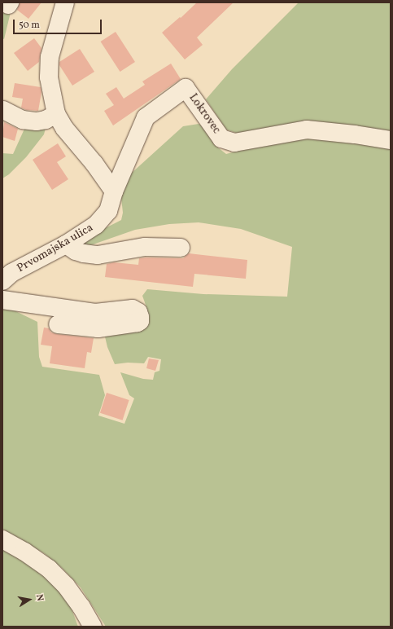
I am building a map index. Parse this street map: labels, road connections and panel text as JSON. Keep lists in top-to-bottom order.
{
  "streets": {
    "street": ["Lokrovec", "Prvomajska ulica"]
  },
  "crossings": [
    ["Lokrovec", "Prvomajska ulica"]
  ],
  "scale_bar": "50 m",
  "north": "right"
}
